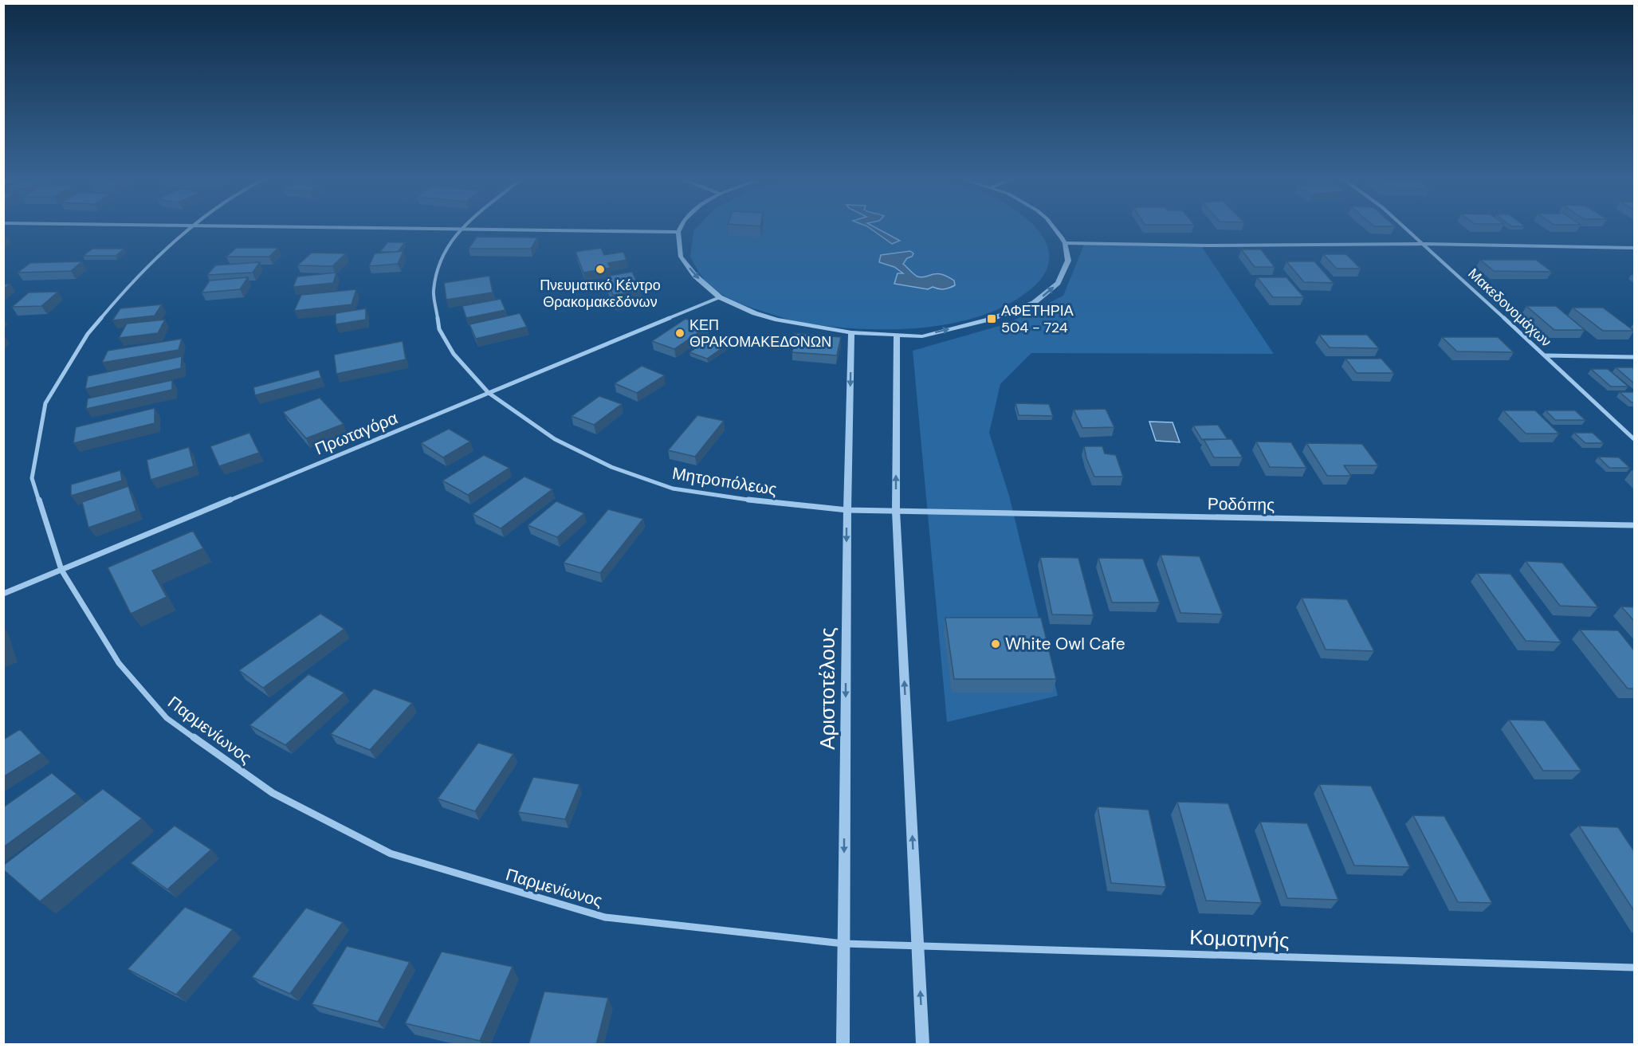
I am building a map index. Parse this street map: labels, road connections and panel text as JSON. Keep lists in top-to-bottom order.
{
  "streets": {
    "street": [
      "Μακεδονομάχων",
      "Πρωταγόρα",
      "Μητροπόλεως",
      "Ροδόπης",
      "Αριστοτέλους",
      "Παρμενίωνος",
      "Κομοτηνής"
    ]
  },
  "crossings": [
    ["Πρωταγόρα", "Μητροπόλεως"],
    ["Πρωταγόρα", "Παρμενίωνος"],
    ["Μητροπόλεως", "Ροδόπης"],
    ["Μητροπόλεως", "Αριστοτέλους"],
    ["Ροδόπης", "Αριστοτέλους"],
    ["Αριστοτέλους", "Παρμενίωνος"],
    ["Αριστοτέλους", "Κομοτηνής"],
    ["Παρμενίωνος", "Κομοτηνής"]
  ],
  "places": {
    "other": ["Πνευματικό Κέντρο Θρακομακεδόνων", "ΚΕΠ ΘΡΑΚΟΜΑΚΕΔΟΝΩΝ", "White Owl Cafe"],
    "transit": ["ΑΦΕΤΗΡΙΑ 504 - 724"]
  }
}
